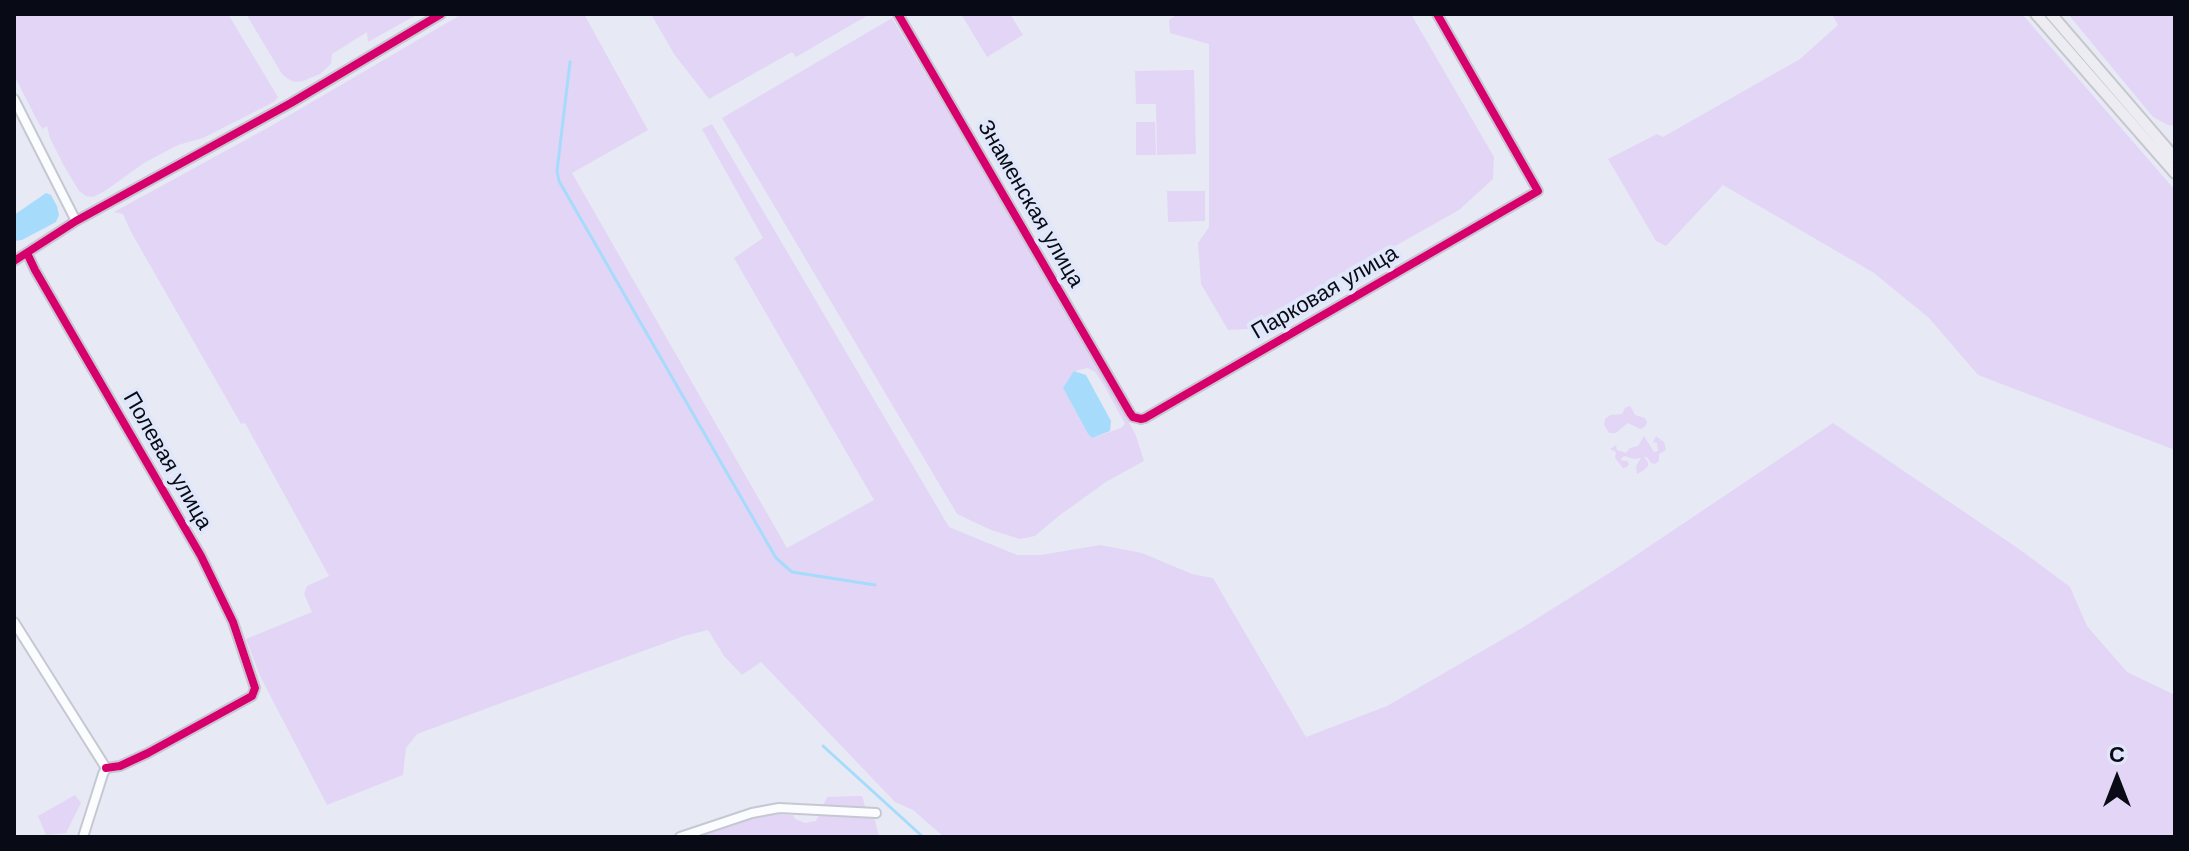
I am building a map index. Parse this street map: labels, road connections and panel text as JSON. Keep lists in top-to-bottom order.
{
  "streets": {
    "street": ["Знаменская улица", "Парковая улица", "Полевая улица"]
  },
  "crossings": [
    ["Знаменская улица", "Парковая улица"]
  ],
  "north": "top"
}
